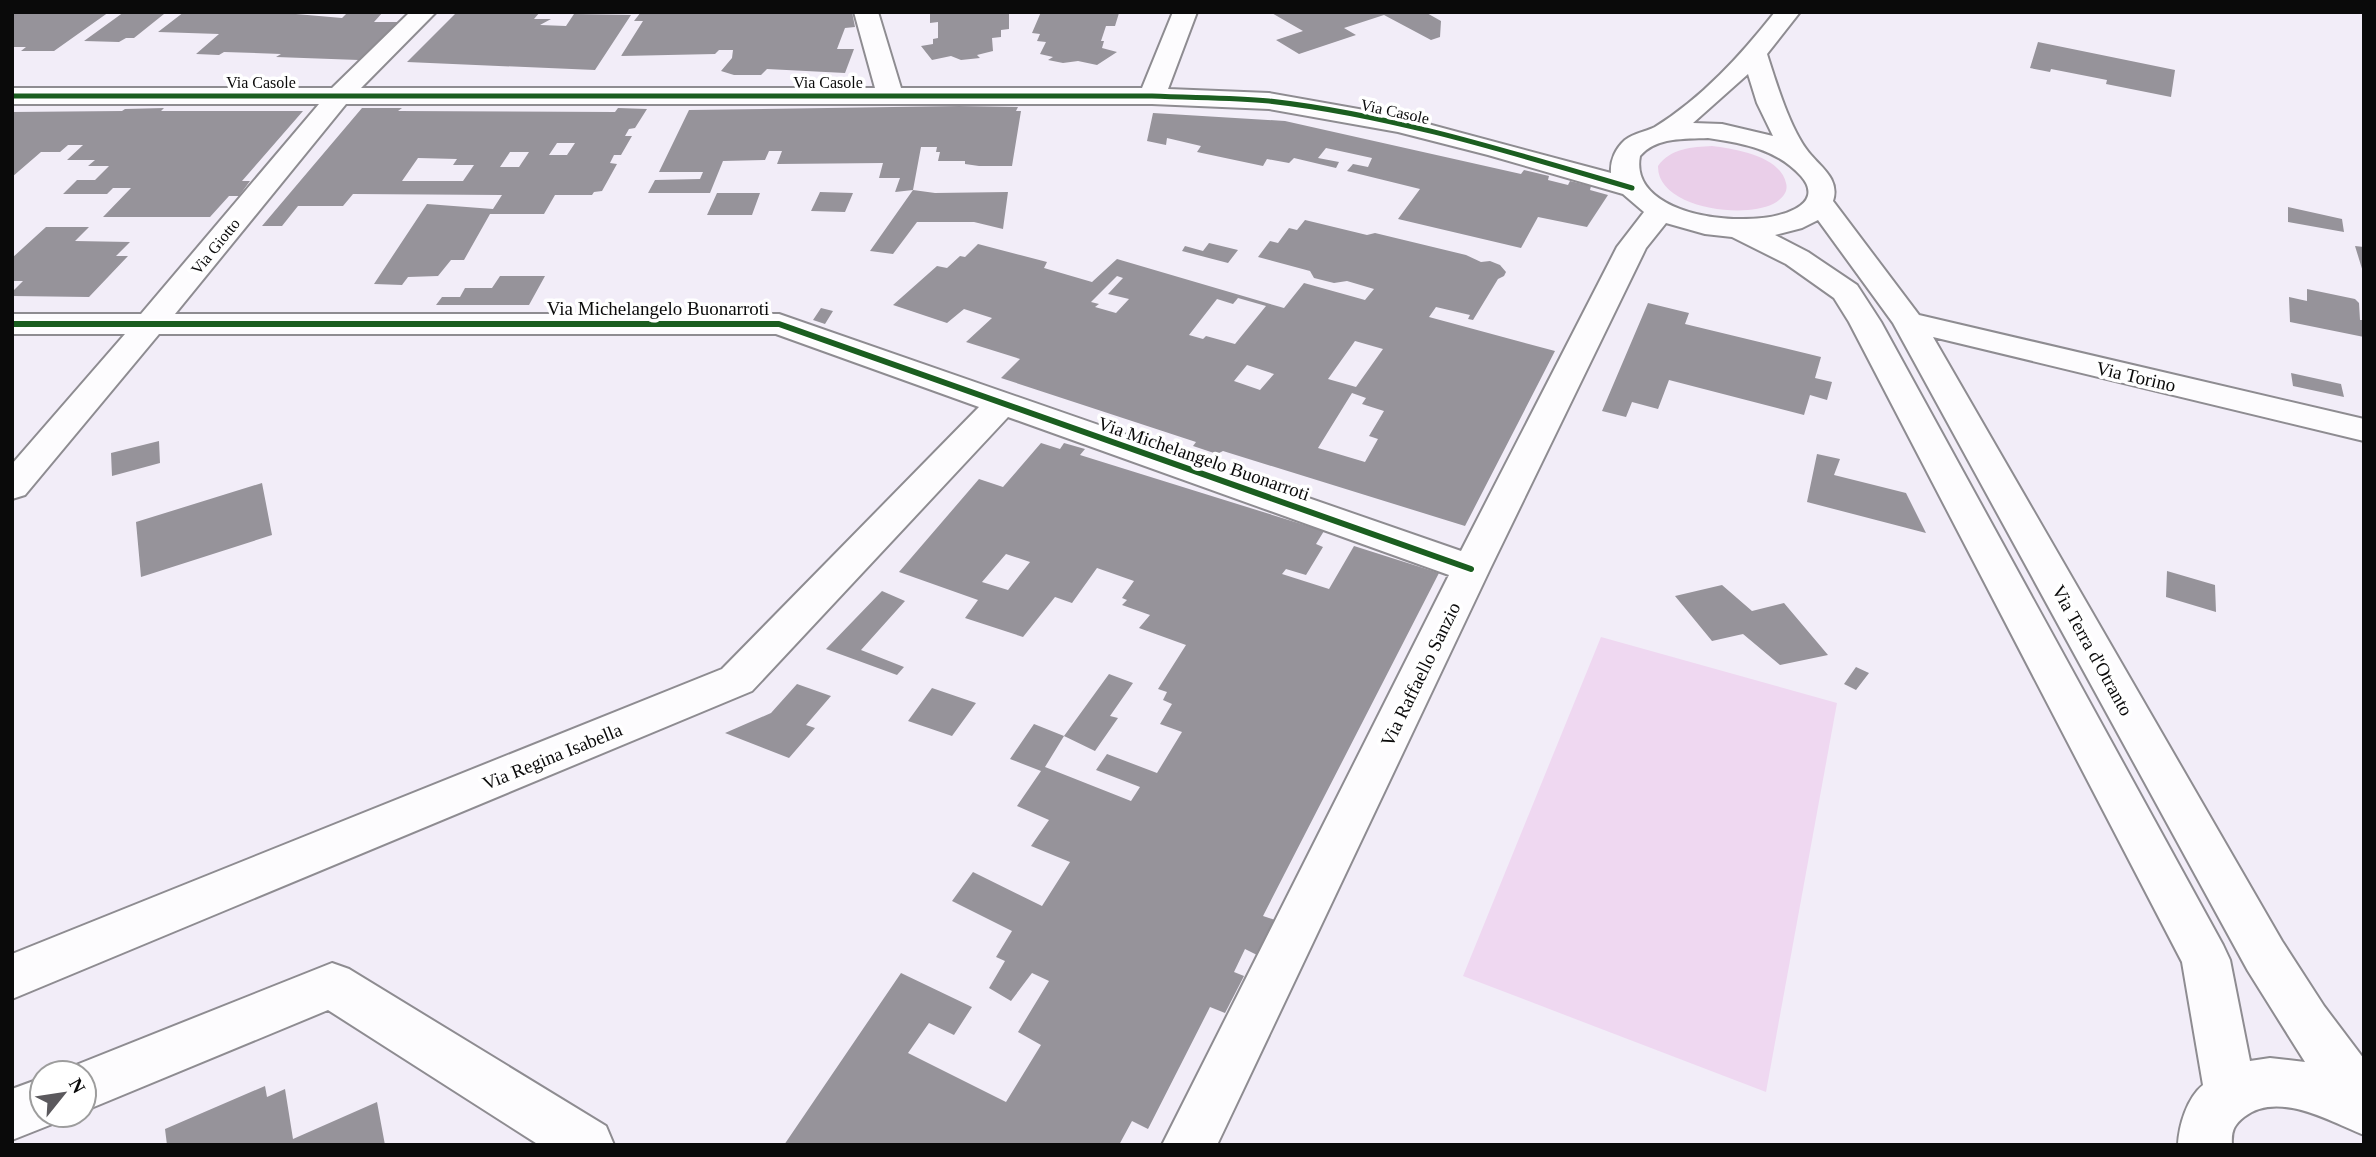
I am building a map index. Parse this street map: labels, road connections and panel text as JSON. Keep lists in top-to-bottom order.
{
  "streets": {
    "street": [
      "Via Casole",
      "Via Giotto",
      "Via Michelangelo Buonarroti",
      "Via Torino",
      "Via Terra d'Otranto",
      "Via Raffaello Sanzio",
      "Via Regina Isabella"
    ]
  },
  "crossings": [
    ["Via Casole", "Via Giotto"],
    ["Via Casole", "Via Raffaello Sanzio"],
    ["Via Giotto", "Via Michelangelo Buonarroti"],
    ["Via Michelangelo Buonarroti", "Via Raffaello Sanzio"],
    ["Via Michelangelo Buonarroti", "Via Regina Isabella"],
    ["Via Torino", "Via Terra d'Otranto"]
  ],
  "north": "top right"
}
